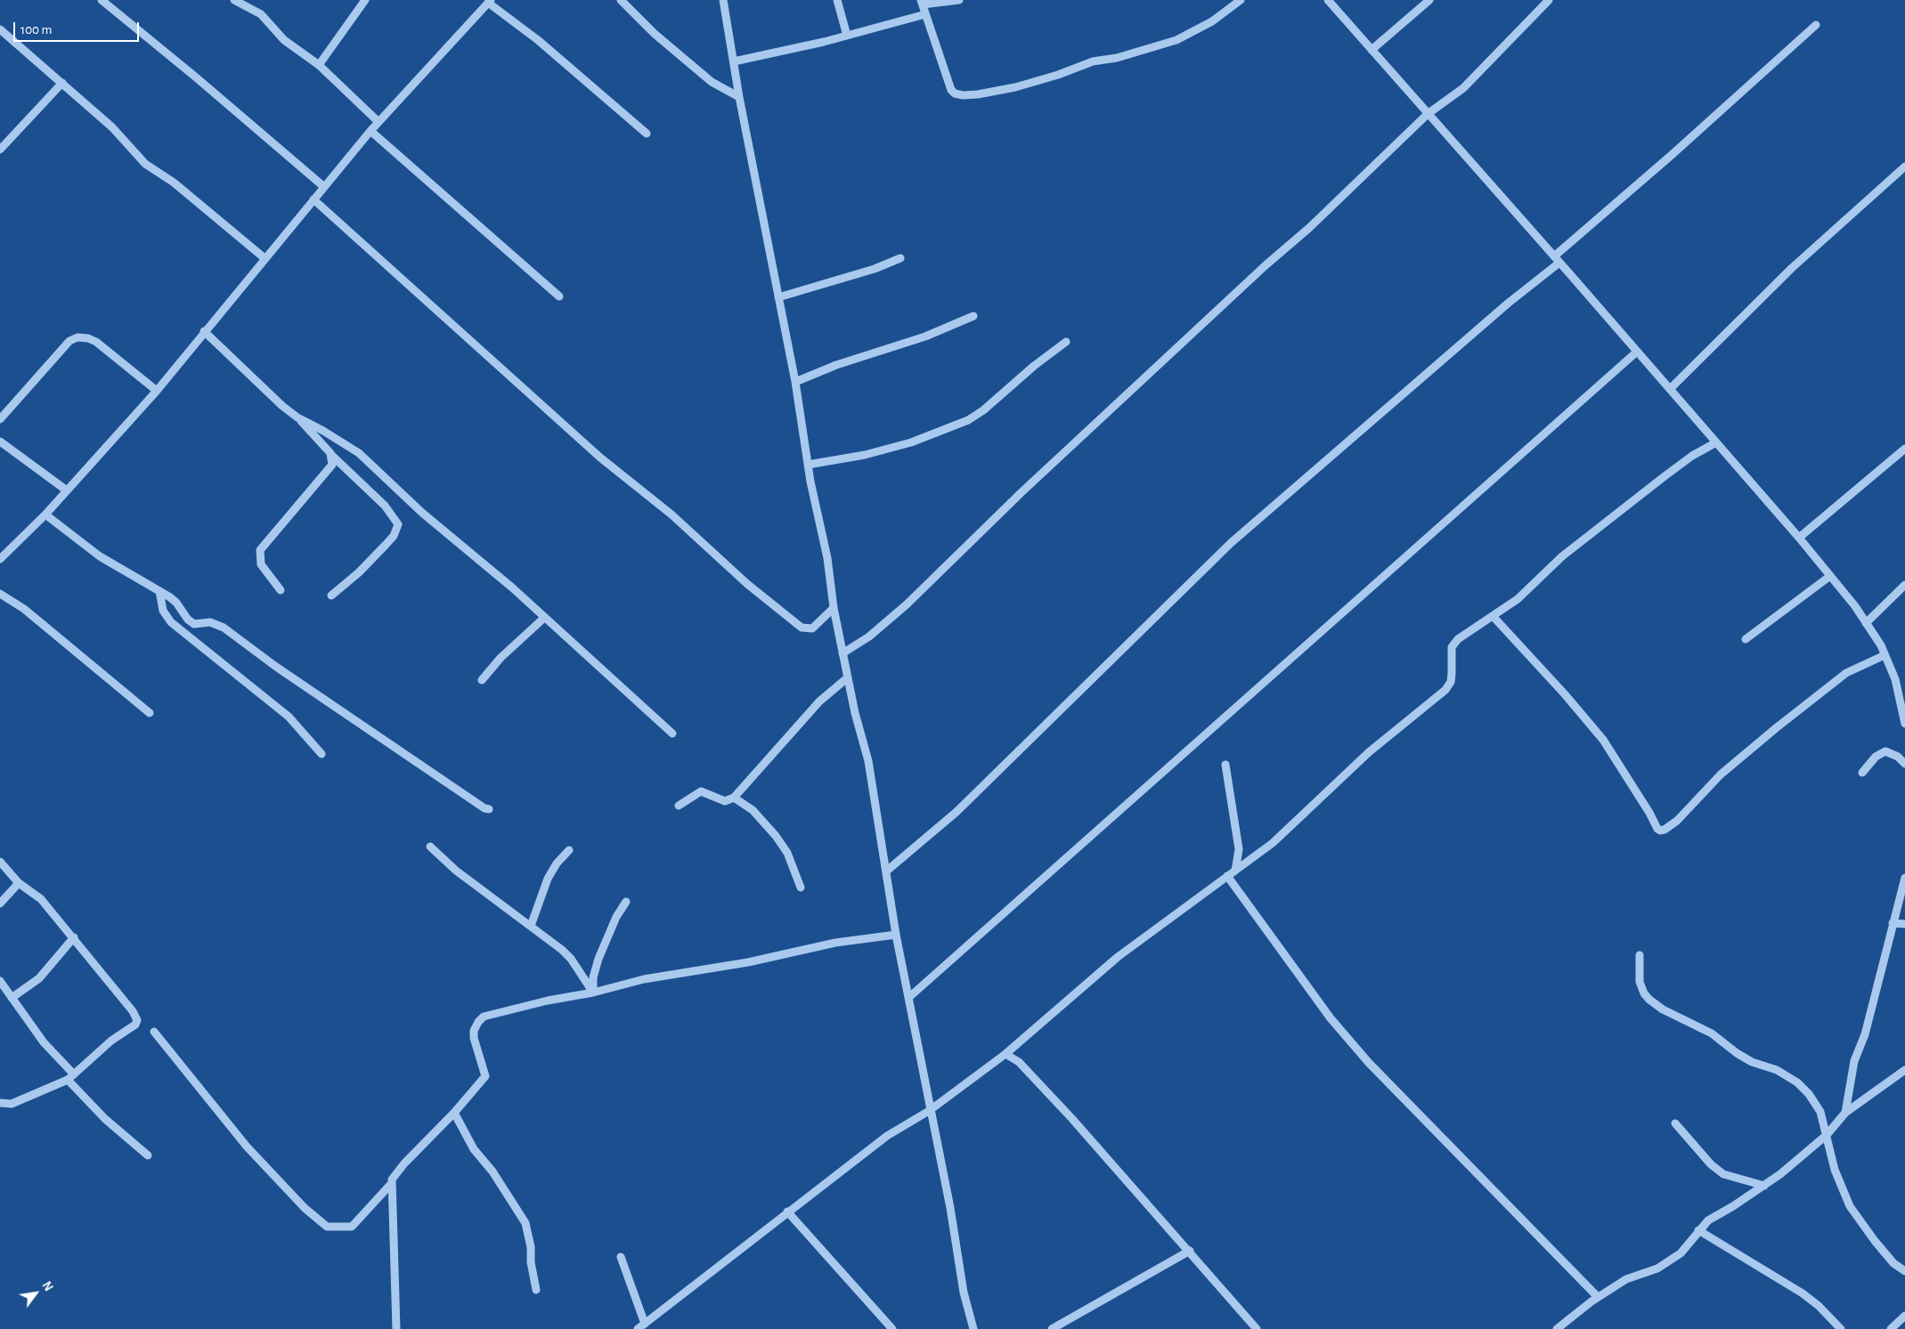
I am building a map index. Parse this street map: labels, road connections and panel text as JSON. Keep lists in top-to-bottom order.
{
  "scale_bar": "100 m",
  "north": "top right"
}
